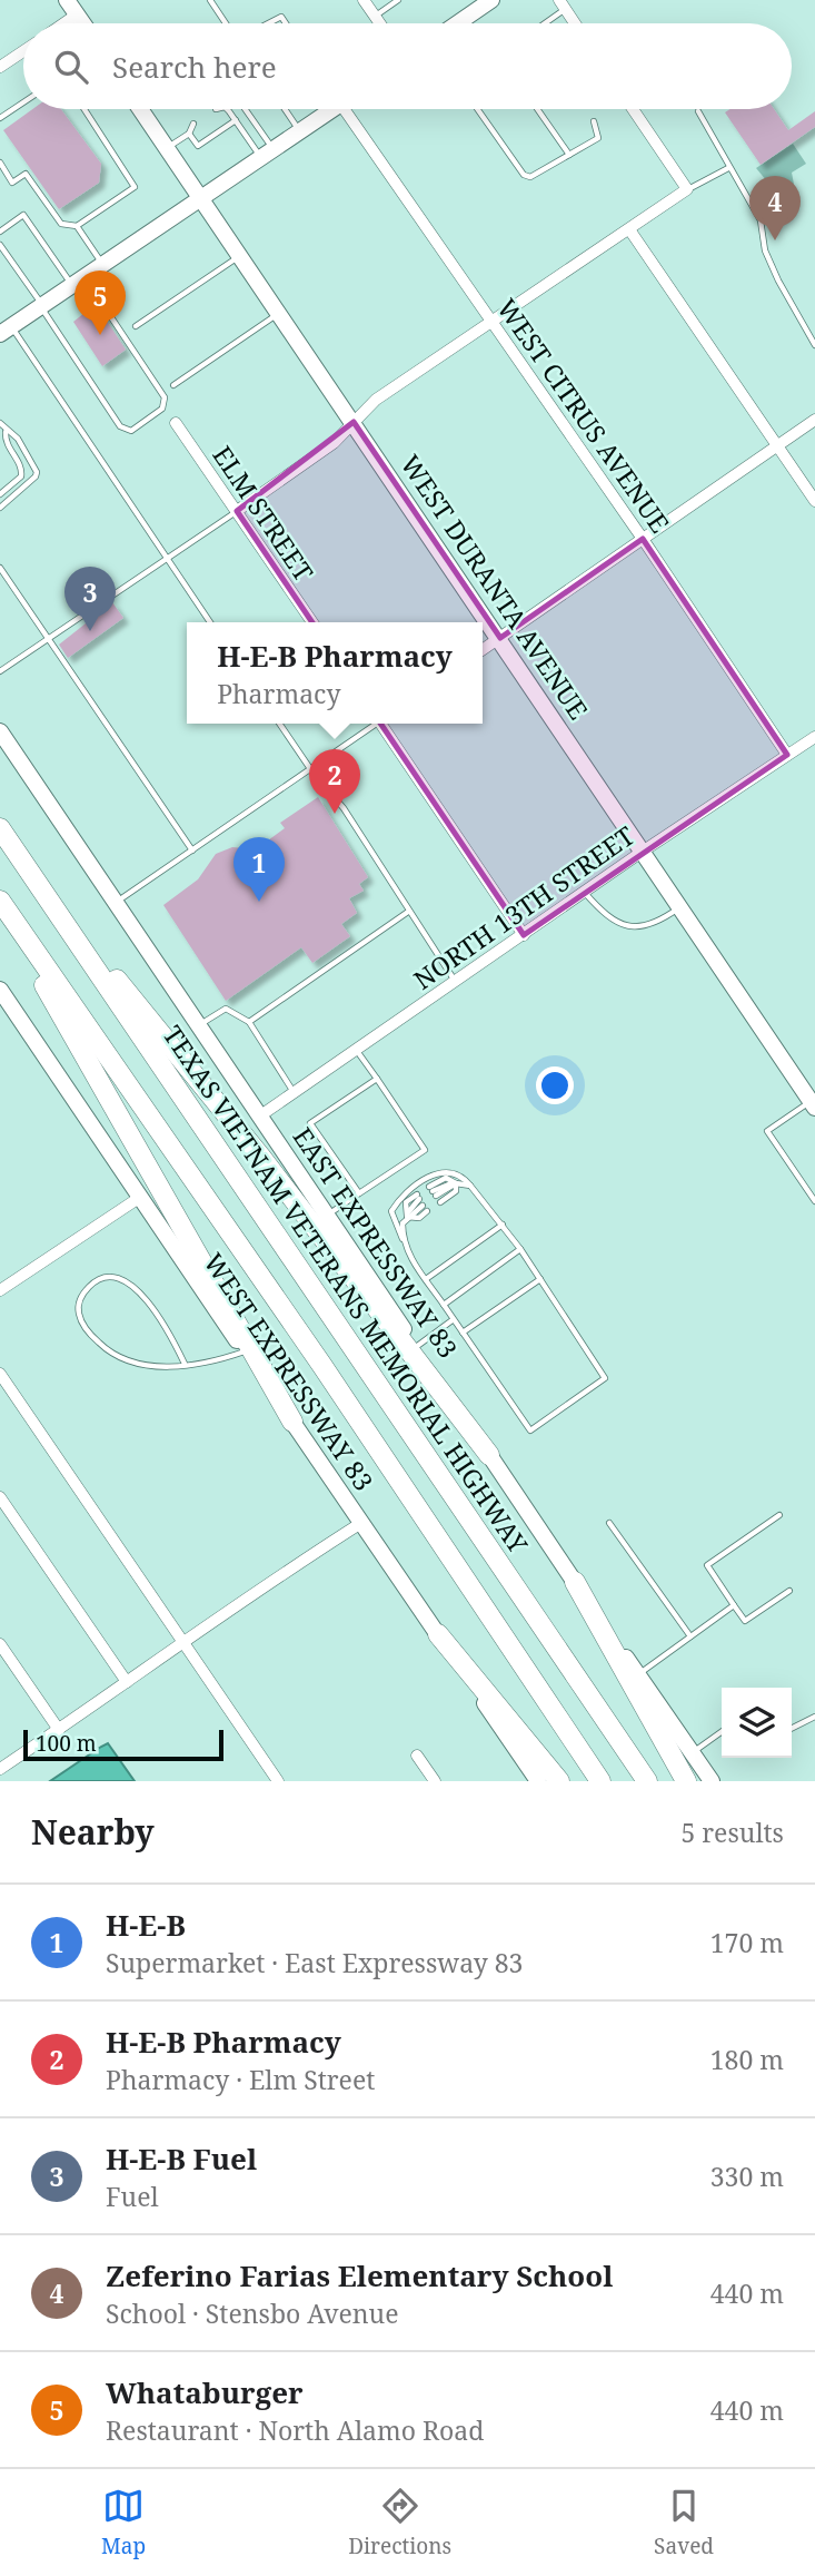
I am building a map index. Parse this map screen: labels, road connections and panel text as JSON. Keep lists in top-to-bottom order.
{
  "streets": {
    "highway": ["TEXAS VIETNAM VETERANS MEMORIAL HIGHWAY"],
    "main road": ["WEST DURANTA AVENUE", "EAST EXPRESSWAY 83", "WEST EXPRESSWAY 83"],
    "street": ["WEST CITRUS AVENUE", "ELM STREET", "NORTH 13TH STREET"]
  },
  "crossings": [
    ["WEST CITRUS AVENUE", "NORTH 13TH STREET"],
    ["WEST DURANTA AVENUE", "NORTH 13TH STREET"],
    ["NORTH 13TH STREET", "EAST EXPRESSWAY 83"]
  ],
  "scale_bar": "100 m",
  "page": {
    "search": "Search here",
    "pins": [
      "4",
      "5",
      "3",
      "2",
      "1"
    ],
    "popup": ["H-E-B Pharmacy", "Pharmacy"],
    "scale": "100 m",
    "heading": ["Nearby", "5 results"],
    "list": [
      {
        "mark": "1",
        "name": "H-E-B",
        "note": "Supermarket · East Expressway 83",
        "value": "170 m"
      },
      {
        "mark": "2",
        "name": "H-E-B Pharmacy",
        "note": "Pharmacy · Elm Street",
        "value": "180 m"
      },
      {
        "mark": "3",
        "name": "H-E-B Fuel",
        "note": "Fuel",
        "value": "330 m"
      },
      {
        "mark": "4",
        "name": "Zeferino Farias Elementary School",
        "note": "School · Stensbo Avenue",
        "value": "440 m"
      },
      {
        "mark": "5",
        "name": "Whataburger",
        "note": "Restaurant · North Alamo Road",
        "value": "440 m"
      }
    ],
    "nav": ["Map", "Directions", "Saved"]
  }
}
